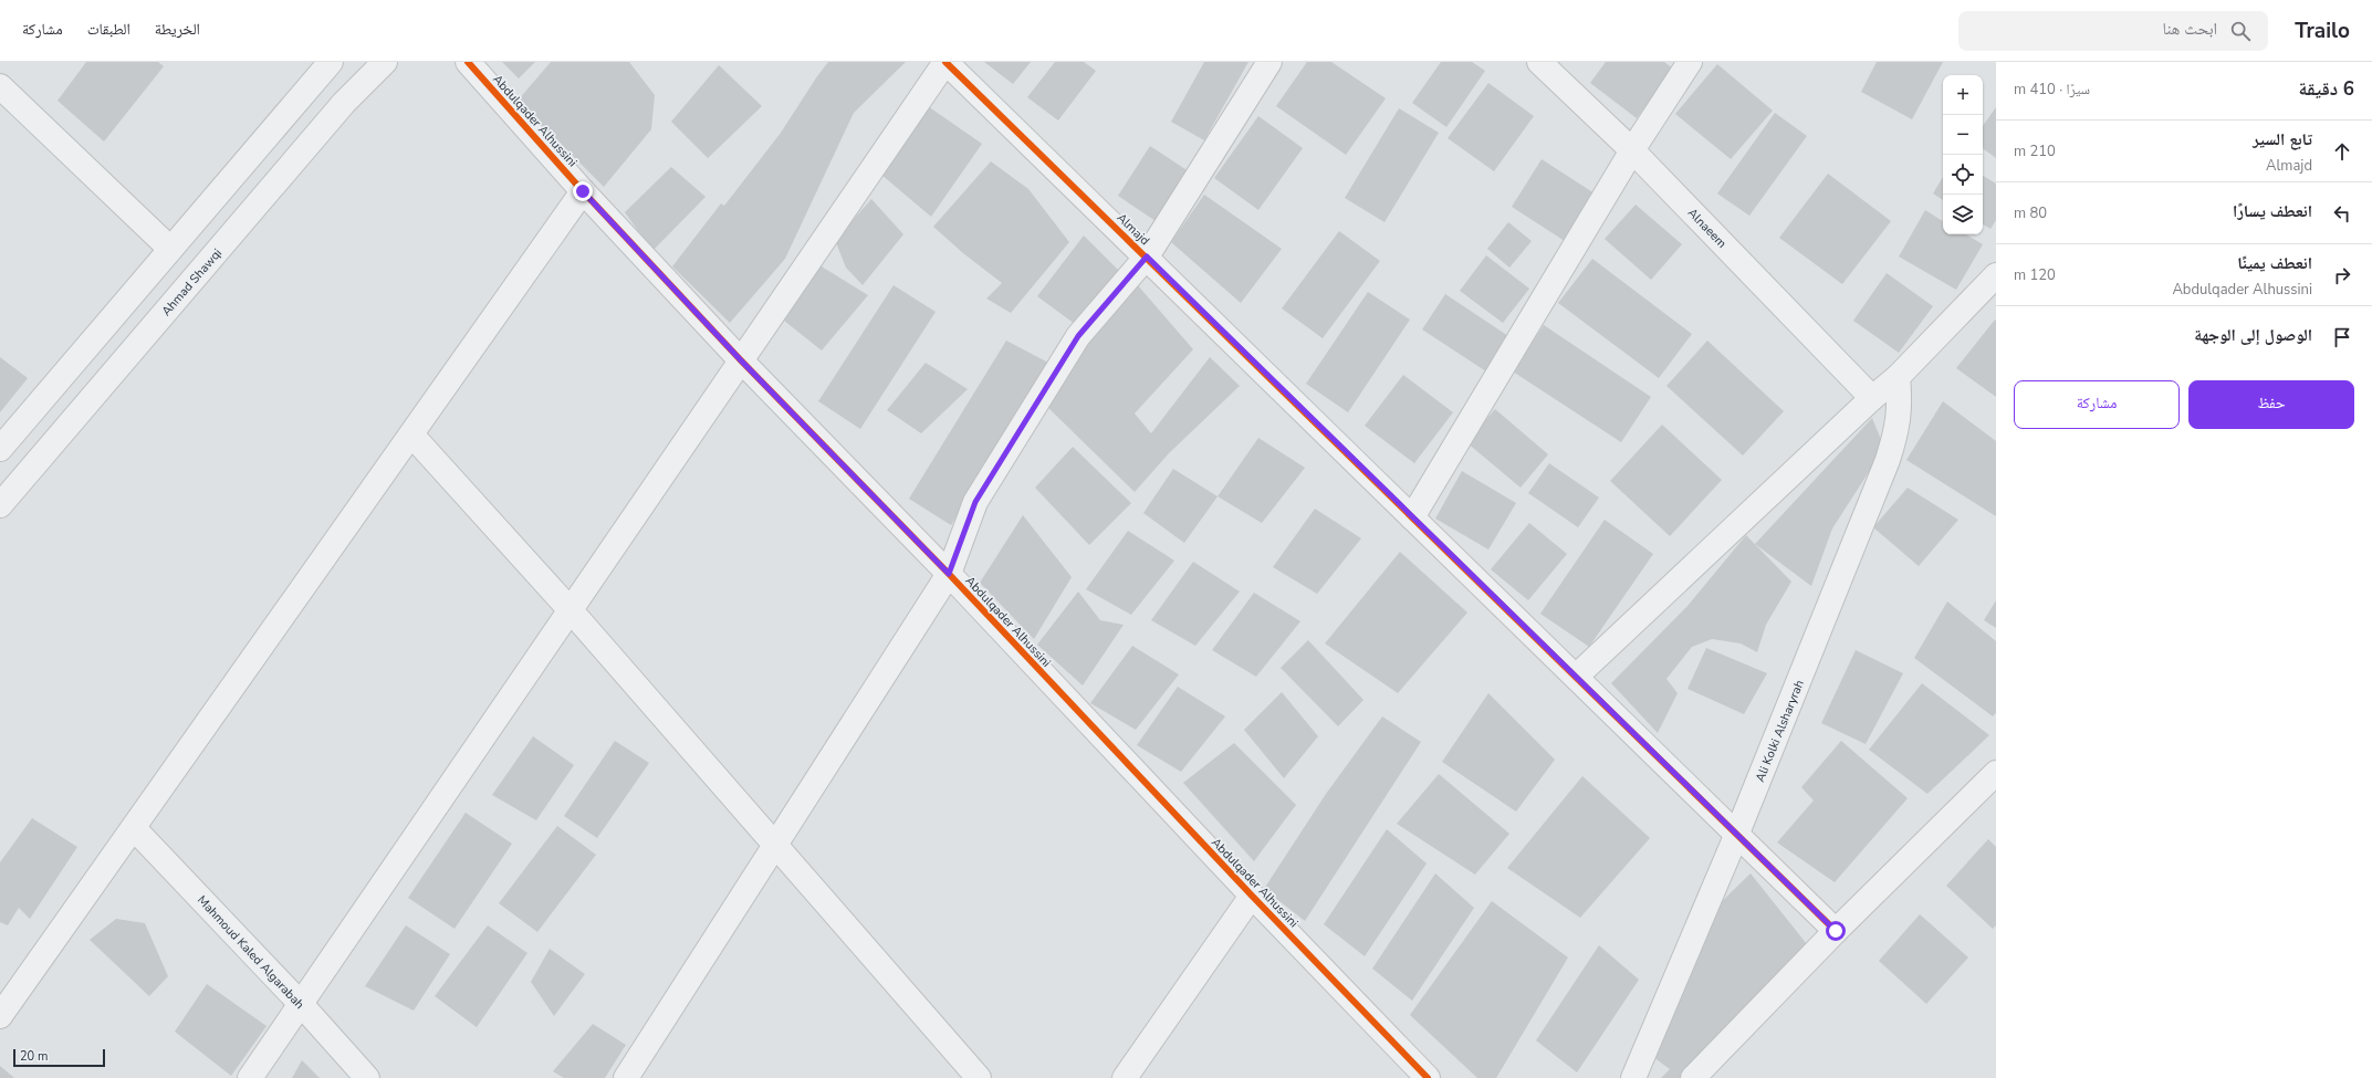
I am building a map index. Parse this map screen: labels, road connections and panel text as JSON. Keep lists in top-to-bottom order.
{
  "streets": {
    "street": [
      "Abdulqader Alhussini",
      "Alnaeem",
      "Almajd",
      "Ahmad Shawqi",
      "Ali Kolki Alsharyrah",
      "Mahmoud Kaled Algarabah"
    ]
  },
  "crossings": [
    ["Almajd", "Ali Kolki Alsharyrah"]
  ],
  "scale_bar": "20 m",
  "page": {
    "header": "Trailo",
    "search": "ابحث هنا",
    "nav": ["الخريطة", "الطبقات", "مشاركة"],
    "heading": ["6 دقيقة", "سيرًا · 410 m"],
    "map_buttons": ["+", "−"],
    "list": [
      ["تابع السير", "Almajd", "210 m"],
      ["انعطف يسارًا", "80 m"],
      ["انعطف يمينًا", "Abdulqader Alhussini", "120 m"],
      "الوصول إلى الوجهة"
    ],
    "buttons": ["حفظ", "مشاركة"],
    "scale": "20 m"
  }
}
